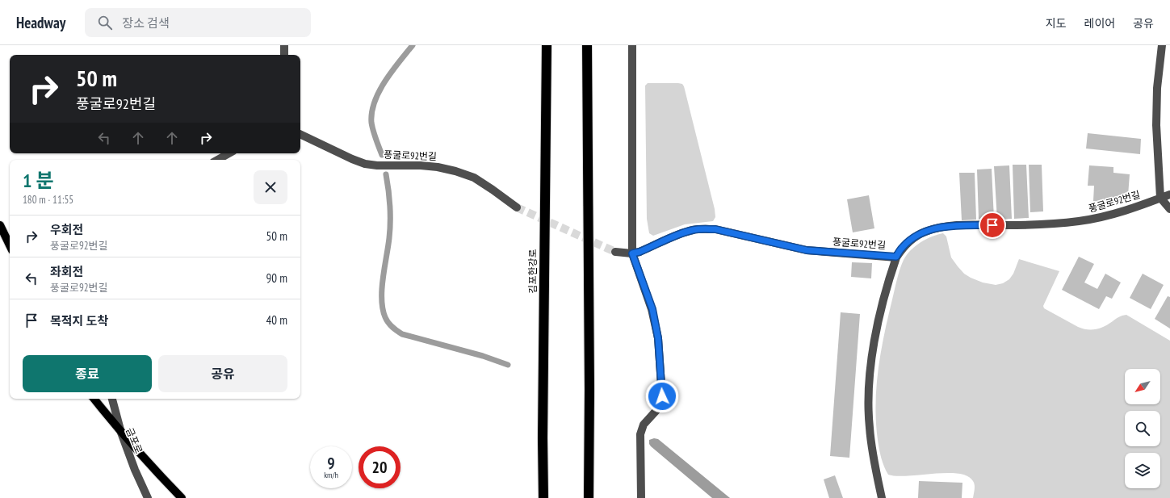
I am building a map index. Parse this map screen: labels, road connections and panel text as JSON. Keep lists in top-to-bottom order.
{
  "streets": {
    "highway": ["김포한강로"],
    "main road": ["금포로"],
    "street": ["풍굴로92번길"]
  },
  "north": "bottom left",
  "page": {
    "header": "Headway",
    "search": "장소 검색",
    "nav": ["지도", "레이어", "공유"],
    "turn": ["50 m", "풍굴로92번길"],
    "heading": ["1 분", "180 m · 11:55"],
    "list": [
      {
        "name": "우회전",
        "note": "풍굴로92번길",
        "value": "50 m"
      },
      {
        "name": "좌회전",
        "note": "풍굴로92번길",
        "value": "90 m"
      },
      {
        "name": "목적지 도착",
        "value": "40 m"
      }
    ],
    "buttons": ["종료", "공유"],
    "speed": "9 km/h",
    "limit": "20"
  }
}
